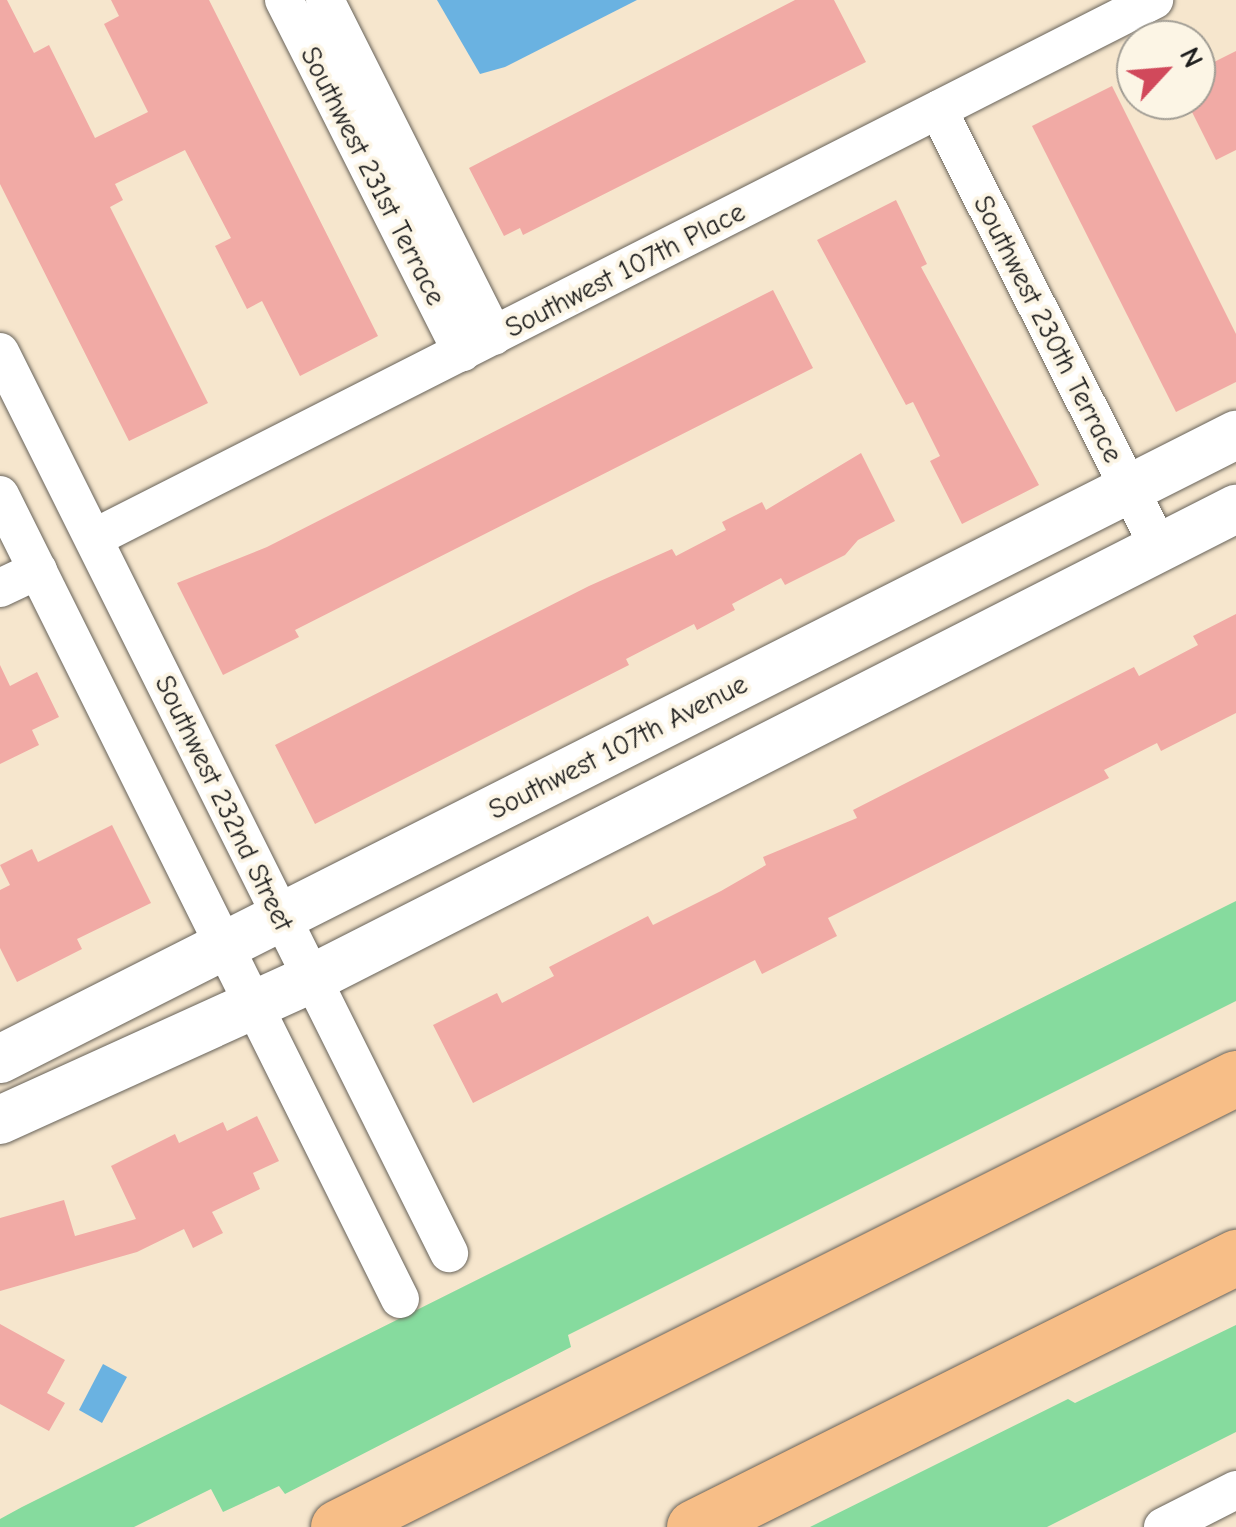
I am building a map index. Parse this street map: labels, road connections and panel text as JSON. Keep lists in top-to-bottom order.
{
  "streets": {
    "street": [
      "Southwest 231st Terrace",
      "Southwest 107th Place",
      "Southwest 230th Terrace",
      "Southwest 107th Avenue",
      "Southwest 232nd Street"
    ]
  },
  "crossings": [
    ["Southwest 231st Terrace", "Southwest 107th Place"],
    ["Southwest 107th Place", "Southwest 230th Terrace"],
    ["Southwest 107th Place", "Southwest 232nd Street"],
    ["Southwest 230th Terrace", "Southwest 107th Avenue"],
    ["Southwest 107th Avenue", "Southwest 232nd Street"]
  ],
  "north": "top right"
}
